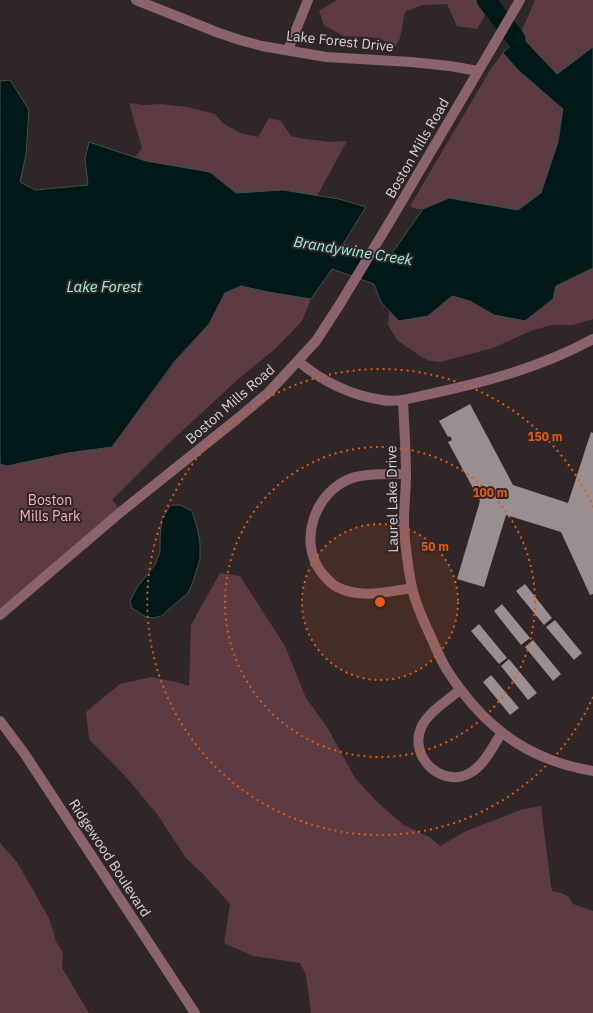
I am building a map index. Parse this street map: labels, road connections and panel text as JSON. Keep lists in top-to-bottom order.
{
  "streets": {
    "street": [
      "Lake Forest Drive",
      "Boston Mills Road",
      "Laurel Lake Drive",
      "Ridgewood Boulevard"
    ]
  },
  "crossings": [
    ["Lake Forest Drive", "Boston Mills Road"]
  ],
  "water": ["Brandywine Creek", "Lake Forest"],
  "parks": ["Boston Mills Park"],
  "rings": ["150 m", "100 m", "50 m"]
}
